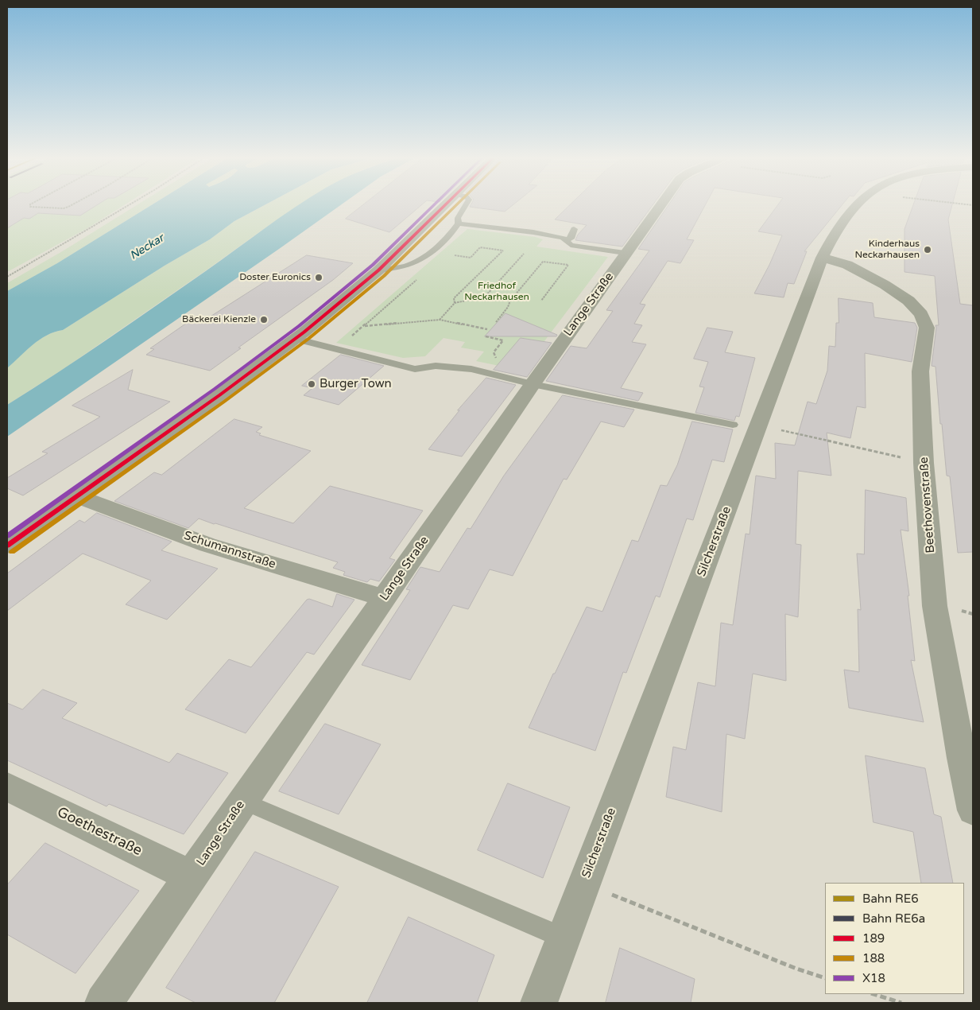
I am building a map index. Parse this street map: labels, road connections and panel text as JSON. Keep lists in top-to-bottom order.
{
  "streets": {
    "street": [
      "Lange Straße",
      "Beethovenstraße",
      "Silcherstraße",
      "Schumannstraße",
      "Goethestraße"
    ]
  },
  "crossings": [
    ["Lange Straße", "Schumannstraße"],
    ["Lange Straße", "Goethestraße"],
    ["Beethovenstraße", "Silcherstraße"]
  ],
  "water": ["Neckar"],
  "parks": ["Friedhof Neckarhausen"],
  "places": [
    "Kinderhaus Neckarhausen",
    "Doster Euronics",
    "Bäckerei Kienzle",
    "Burger Town"
  ],
  "lines": ["transit line 189", "transit line 188", "transit line X18"],
  "legend": [
    "Bahn RE6",
    "Bahn RE6a",
    "189",
    "188",
    "X18"
  ]
}
